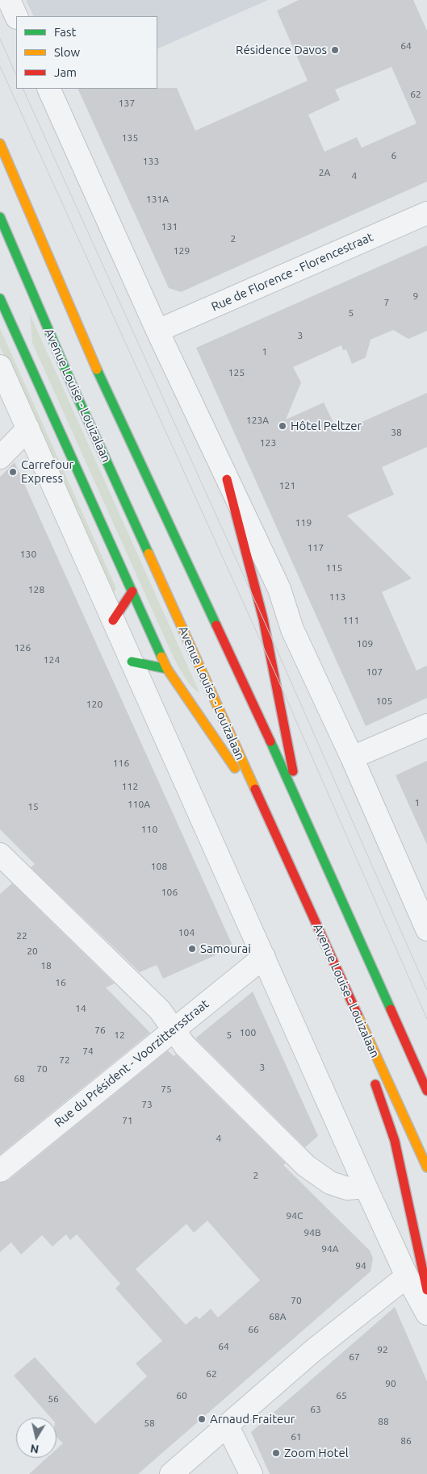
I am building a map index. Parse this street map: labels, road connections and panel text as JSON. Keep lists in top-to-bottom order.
{
  "streets": {
    "highway": ["Avenue Louise - Louizalaan"],
    "street": ["Rue de Florence - Florencestraat", "Rue du Président - Voorzittersstraat"]
  },
  "places": [
    "Résidence Davos",
    "Hôtel Peltzer",
    "Carrefour Express",
    "Samourai",
    "Arnaud Fraiteur",
    "Zoom Hotel"
  ],
  "house_numbers": [
    "64",
    "62",
    "137",
    "135",
    "6",
    "133",
    "2A",
    "4",
    "131A",
    "131",
    "2",
    "129",
    "9",
    "7",
    "5",
    "3",
    "1",
    "125",
    "123A",
    "38",
    "123",
    "121",
    "119",
    "117",
    "130",
    "115",
    "128",
    "113",
    "111",
    "109",
    "126",
    "124",
    "107",
    "105",
    "120",
    "116",
    "112",
    "1",
    "110A",
    "15",
    "110",
    "108",
    "106",
    "104",
    "22",
    "20",
    "18",
    "16",
    "14",
    "76",
    "100",
    "12",
    "5",
    "74",
    "72",
    "3",
    "70",
    "68",
    "75",
    "73",
    "71",
    "4",
    "2",
    "94C",
    "94B",
    "94A",
    "94",
    "70",
    "68A",
    "66",
    "64",
    "92",
    "67",
    "62",
    "90",
    "60",
    "65",
    "56",
    "63",
    "88",
    "58",
    "61",
    "86"
  ],
  "legend": ["Fast", "Slow", "Jam"],
  "north": "bottom"
}
